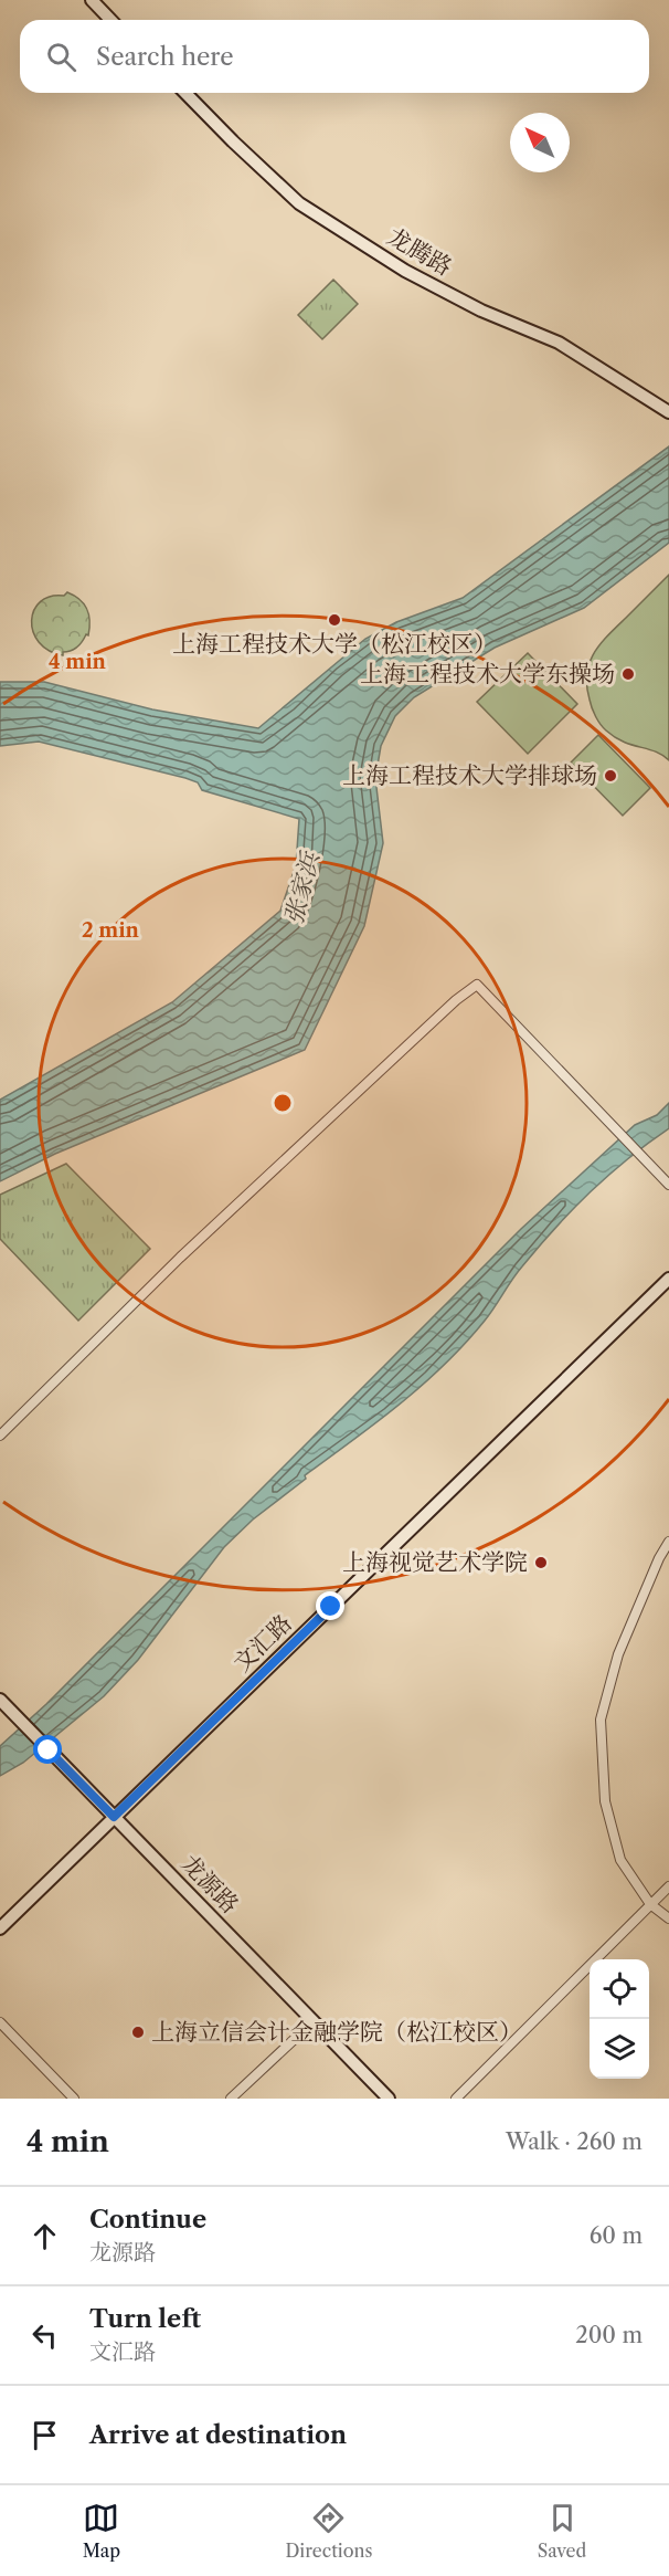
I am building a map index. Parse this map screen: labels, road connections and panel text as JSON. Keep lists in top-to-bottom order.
{
  "streets": {
    "main road": ["龙腾路", "文汇路", "龙源路"]
  },
  "crossings": [
    ["文汇路", "龙源路"]
  ],
  "water": ["张家浜"],
  "places": [
    "上海工程技术大学（松江校区）",
    "上海工程技术大学东操场",
    "上海工程技术大学排球场",
    "上海视觉艺术学院",
    "上海立信会计金融学院（松江校区）"
  ],
  "north": "top left",
  "page": {
    "search": "Search here",
    "heading": ["4 min", "Walk · 260 m"],
    "list": [
      ["Continue", "龙源路", "60 m"],
      ["Turn left", "文汇路", "200 m"],
      "Arrive at destination"
    ],
    "nav": ["Map", "Directions", "Saved"]
  },
  "rings": ["4 min", "2 min"]
}
